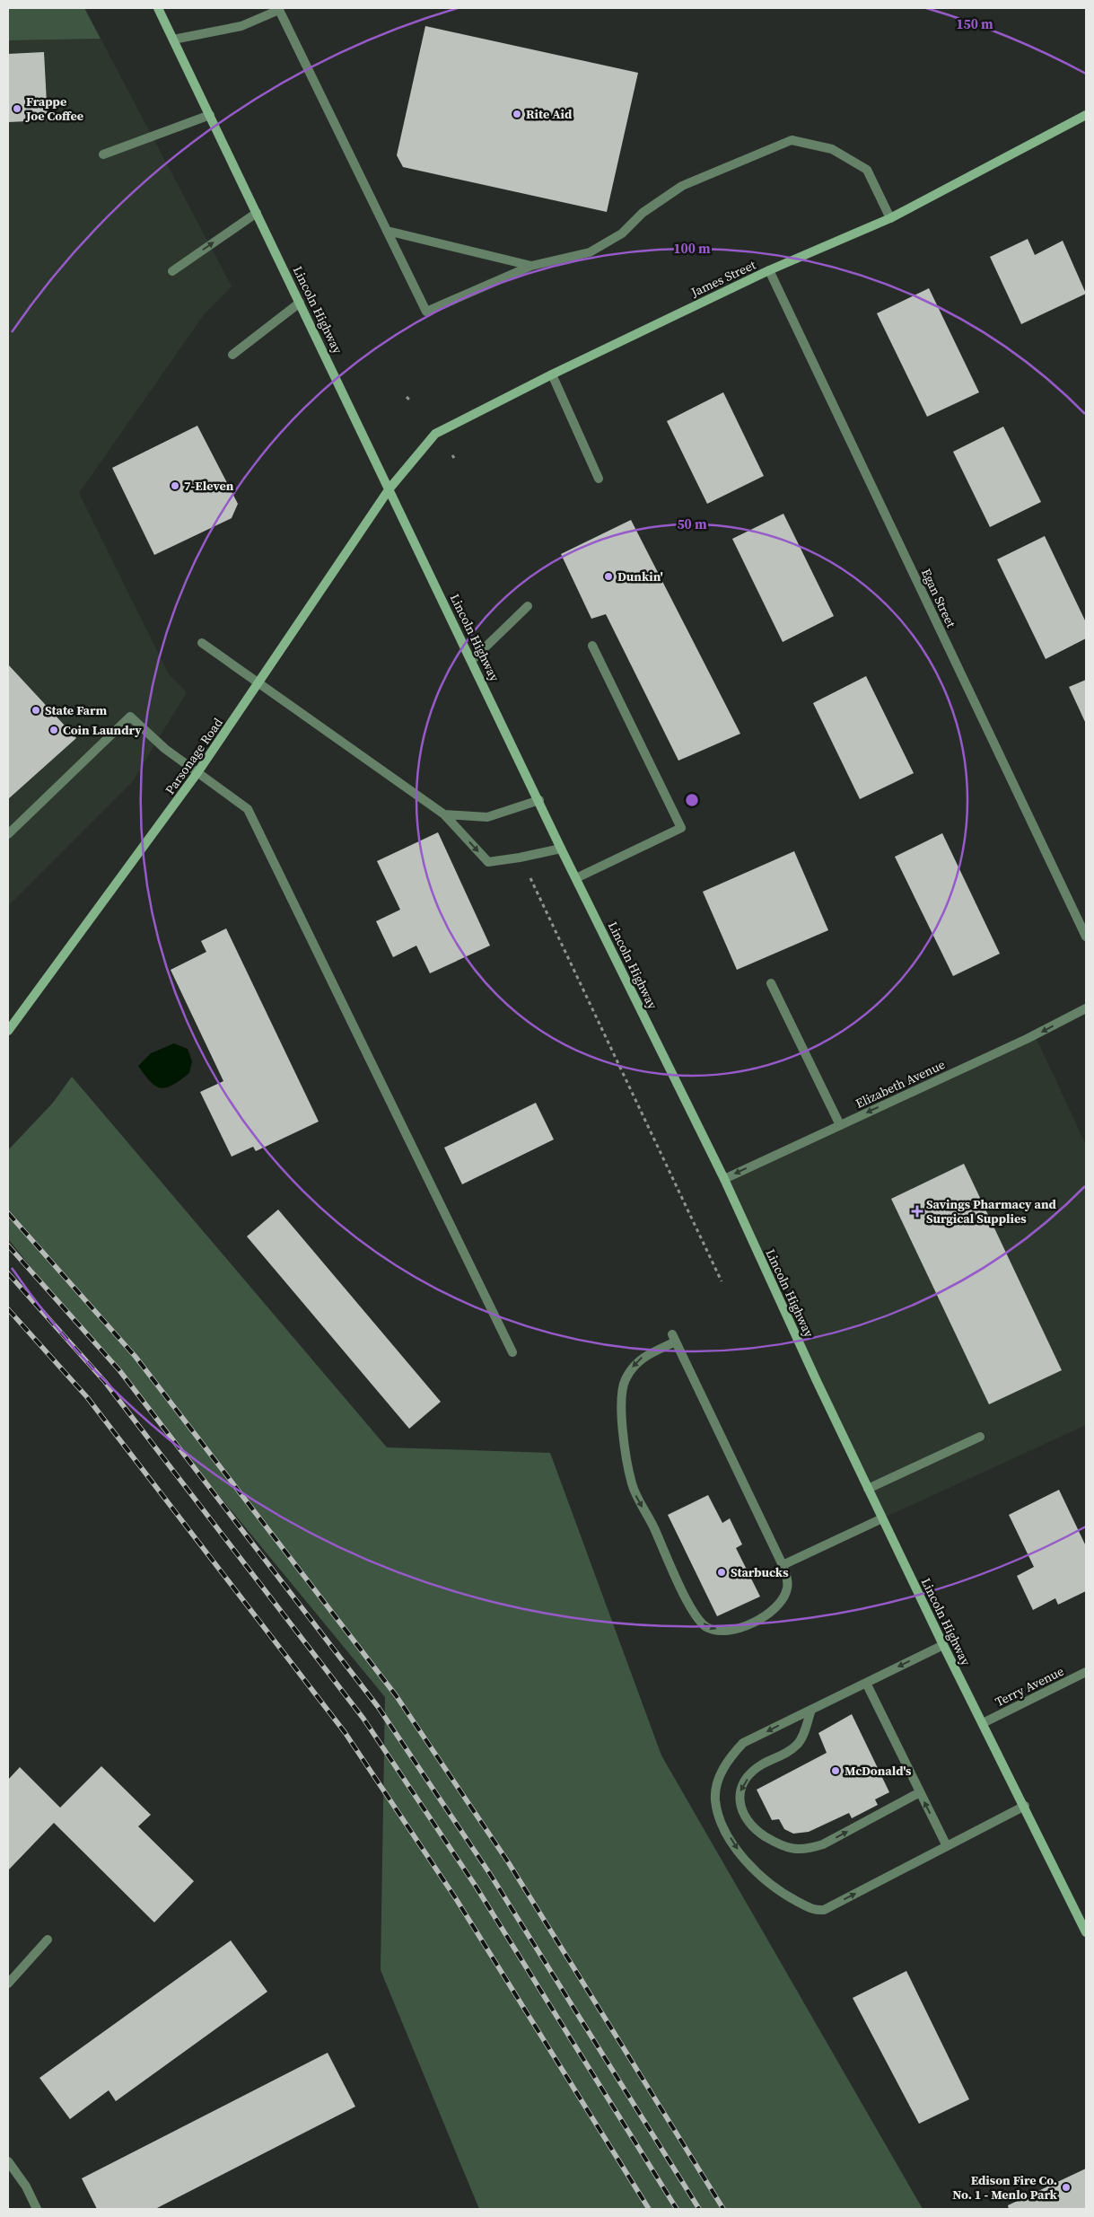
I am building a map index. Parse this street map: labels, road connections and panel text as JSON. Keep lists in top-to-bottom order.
{
  "streets": {
    "main road": ["James Street", "Lincoln Highway", "Parsonage Road"],
    "street": ["Egan Street", "Elizabeth Avenue", "Terry Avenue"]
  },
  "crossings": [
    ["James Street", "Lincoln Highway"],
    ["James Street", "Egan Street"],
    ["James Street", "Parsonage Road"],
    ["Lincoln Highway", "Parsonage Road"],
    ["Lincoln Highway", "Elizabeth Avenue"],
    ["Lincoln Highway", "Terry Avenue"]
  ],
  "one_way": ["Elizabeth Avenue"],
  "places": {
    "other": [
      "Frappe Joe Coffee",
      "Rite Aid",
      "7-Eleven",
      "Dunkin'",
      "State Farm",
      "Coin Laundry",
      "Starbucks",
      "McDonald's",
      "Edison Fire Co. No. 1 - Menlo Park"
    ],
    "health": ["Savings Pharmacy and Surgical Supplies"]
  },
  "rings": ["150 m", "100 m", "50 m"]
}
